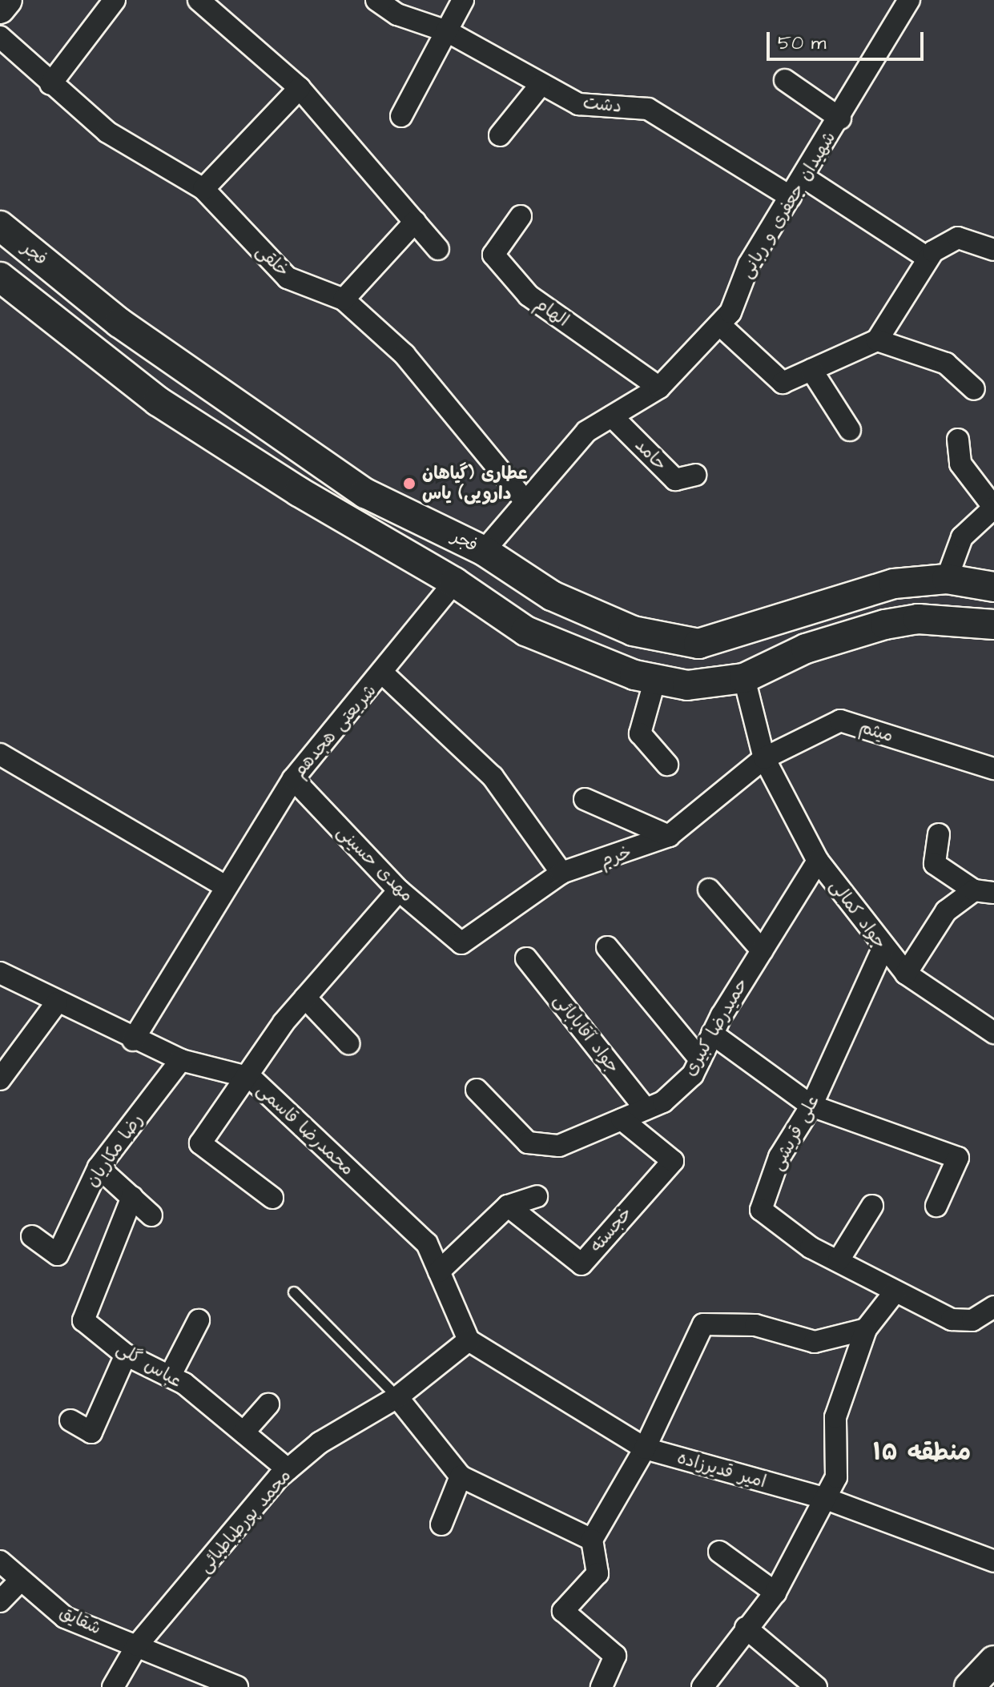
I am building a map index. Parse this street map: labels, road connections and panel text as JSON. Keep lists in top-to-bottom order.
{
  "streets": {
    "main road": ["فجر"],
    "street": [
      "دشت",
      "شهیدان جعفری و ربانی",
      "خلقی",
      "الهام",
      "حامد",
      "شریعتی هجدهم",
      "میثم",
      "خرم",
      "مهدی حسینی",
      "جواد کمالی",
      "حمیدرضا کبیری",
      "جواد آقابابائی",
      "محمدرضا قاسمی",
      "علی قریشی",
      "رضا مکاریان",
      "خجسته",
      "عباس گلی",
      "امیر قدیرزاده",
      "محمد پورطباطبائی",
      "شقایق"
    ]
  },
  "crossings": [
    ["دشت", "شهیدان جعفری و ربانی"],
    ["شهیدان جعفری و ربانی", "فجر"],
    ["شهیدان جعفری و ربانی", "خلقی"],
    ["شهیدان جعفری و ربانی", "الهام"],
    ["شهیدان جعفری و ربانی", "حامد"],
    ["شریعتی هجدهم", "مهدی حسینی"],
    ["شریعتی هجدهم", "محمدرضا قاسمی"],
    ["میثم", "خرم"],
    ["میثم", "جواد کمالی"],
    ["خرم", "مهدی حسینی"],
    ["خرم", "جواد کمالی"],
    ["جواد کمالی", "حمیدرضا کبیری"],
    ["جواد کمالی", "علی قریشی"],
    ["حمیدرضا کبیری", "جواد آقابابائی"],
    ["حمیدرضا کبیری", "خجسته"],
    ["محمدرضا قاسمی", "رضا مکاریان"],
    ["محمدرضا قاسمی", "امیر قدیرزاده"],
    ["محمدرضا قاسمی", "محمد پورطباطبائی"],
    ["عباس گلی", "محمد پورطباطبائی"],
    ["امیر قدیرزاده", "محمد پورطباطبائی"],
    ["محمد پورطباطبائی", "شقایق"]
  ],
  "districts": ["منطقه ۱۵"],
  "places": ["عطاری (گیاهان دارویی) یاس"],
  "scale_bar": "50 m"
}
